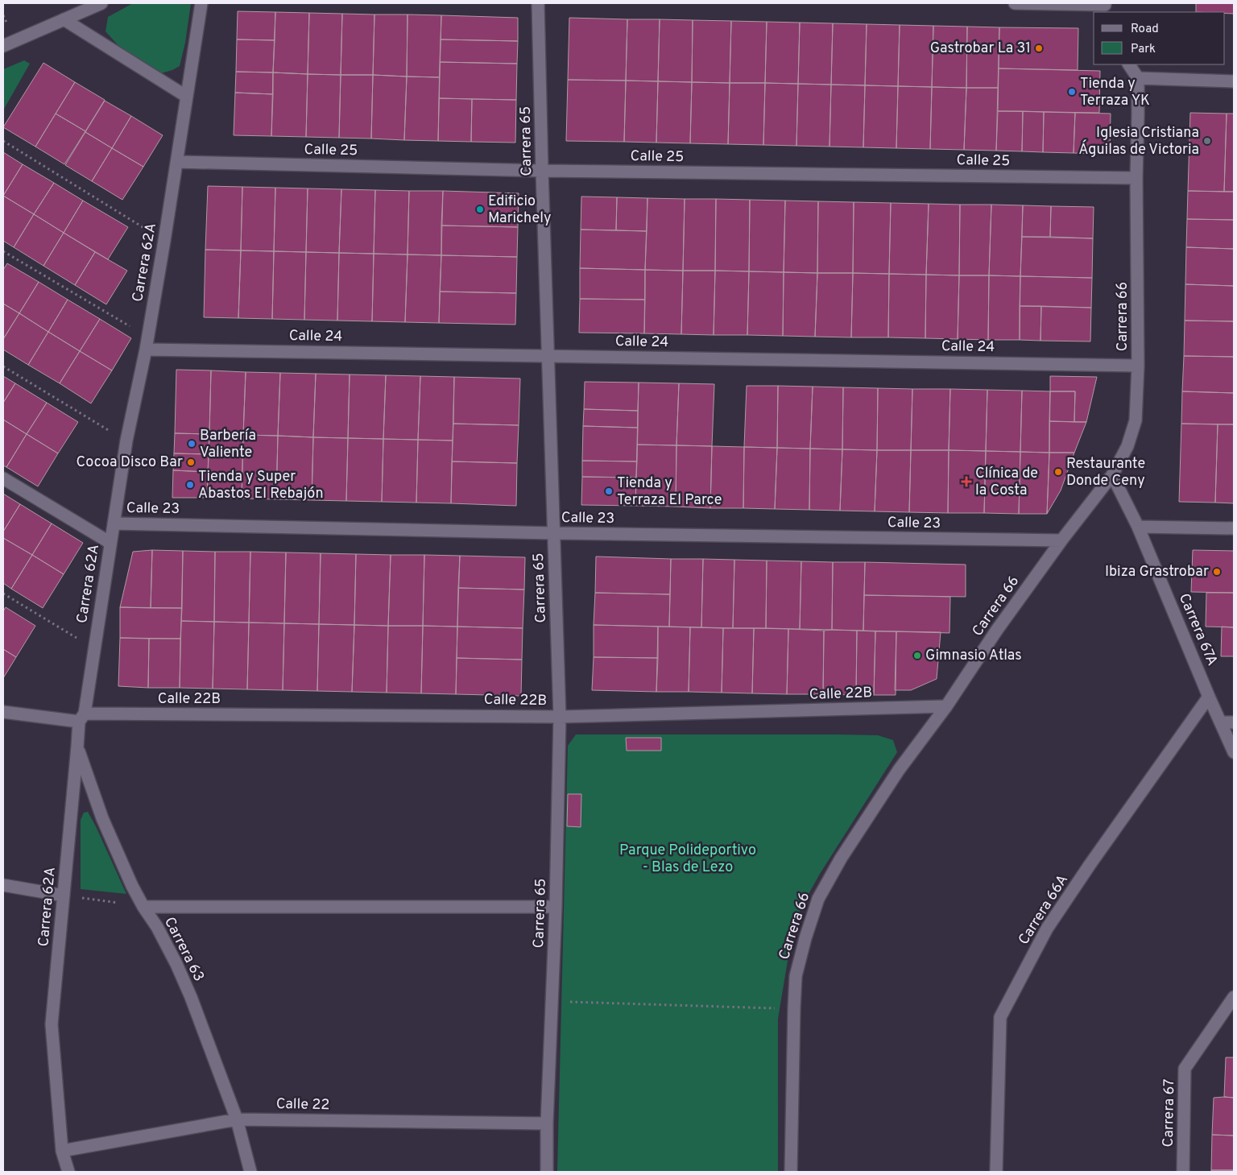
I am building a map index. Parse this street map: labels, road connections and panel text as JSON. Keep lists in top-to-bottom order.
{
  "streets": {
    "street": [
      "Carrera 65",
      "Calle 25",
      "Carrera 62A",
      "Carrera 66",
      "Calle 24",
      "Calle 23",
      "Carrera 67A",
      "Calle 22B",
      "Carrera 66A",
      "Carrera 63",
      "Calle 22",
      "Carrera 67"
    ]
  },
  "crossings": [
    ["Carrera 65", "Calle 25"],
    ["Carrera 65", "Calle 24"],
    ["Carrera 65", "Calle 23"],
    ["Carrera 65", "Calle 22B"],
    ["Carrera 65", "Calle 22"],
    ["Calle 25", "Carrera 62A"],
    ["Calle 25", "Carrera 66"],
    ["Carrera 62A", "Calle 24"],
    ["Carrera 62A", "Calle 23"],
    ["Carrera 62A", "Calle 22B"],
    ["Carrera 62A", "Carrera 63"],
    ["Carrera 62A", "Calle 22"],
    ["Carrera 66", "Calle 24"],
    ["Carrera 66", "Calle 23"],
    ["Carrera 66", "Carrera 67A"],
    ["Carrera 66", "Calle 22B"],
    ["Carrera 67A", "Carrera 66A"],
    ["Carrera 63", "Calle 22"]
  ],
  "parks": ["Parque Polideportivo - Blas de Lezo"],
  "places": {
    "other": [
      "Gastrobar La 31",
      "Tienda y Terraza YK",
      "Iglesia Cristiana Águilas de Victoria",
      "Edificio Marichely",
      "Barbería Valiente",
      "Cocoa Disco Bar",
      "Restaurante Donde Ceny",
      "Tienda y Super Abastos El Rebajón",
      "Tienda y Terraza El Parce",
      "Ibiza Grastrobar",
      "Gimnasio Atlas"
    ],
    "health": ["Clínica de la Costa"]
  },
  "legend": ["Road", "Park"]
}
